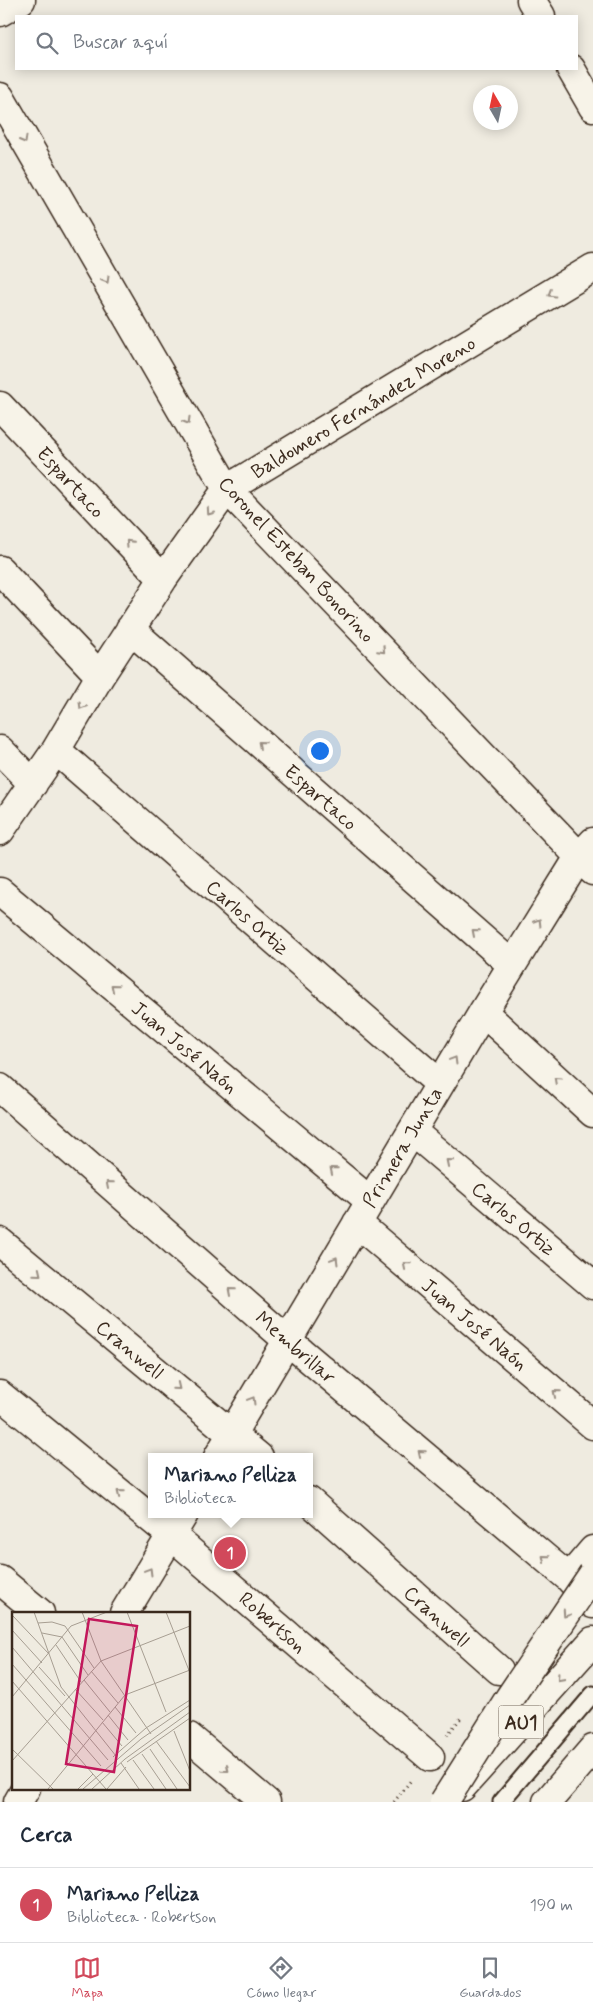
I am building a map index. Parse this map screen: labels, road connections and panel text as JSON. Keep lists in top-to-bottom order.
{
  "streets": {
    "main road": [
      "Baldomero Fernández Moreno",
      "Espartaco",
      "Coronel Esteban Bonorino",
      "Carlos Ortiz",
      "Juan José Naón",
      "Primera Junta",
      "Membrillar",
      "Cranwell",
      "Robertson",
      "AU1"
    ]
  },
  "crossings": [
    ["Baldomero Fernández Moreno", "Espartaco"],
    ["Baldomero Fernández Moreno", "Coronel Esteban Bonorino"],
    ["Baldomero Fernández Moreno", "Carlos Ortiz"],
    ["Espartaco", "Primera Junta"],
    ["Coronel Esteban Bonorino", "Primera Junta"],
    ["Carlos Ortiz", "Primera Junta"],
    ["Juan José Naón", "Primera Junta"],
    ["Primera Junta", "Membrillar"],
    ["Primera Junta", "Cranwell"]
  ],
  "one_way": [
    "Baldomero Fernández Moreno",
    "Espartaco",
    "Coronel Esteban Bonorino",
    "Juan José Naón",
    "Primera Junta",
    "Membrillar",
    "Cranwell"
  ],
  "north": "top",
  "page": {
    "search": "Buscar aquí",
    "popup": ["Mariano Pelliza", "Biblioteca"],
    "pins": "1",
    "heading": "Cerca",
    "list": [
      {
        "mark": "1",
        "name": "Mariano Pelliza",
        "note": "Biblioteca · Robertson",
        "value": "190 m"
      }
    ],
    "nav": ["Mapa", "Cómo llegar", "Guardados"]
  }
}
